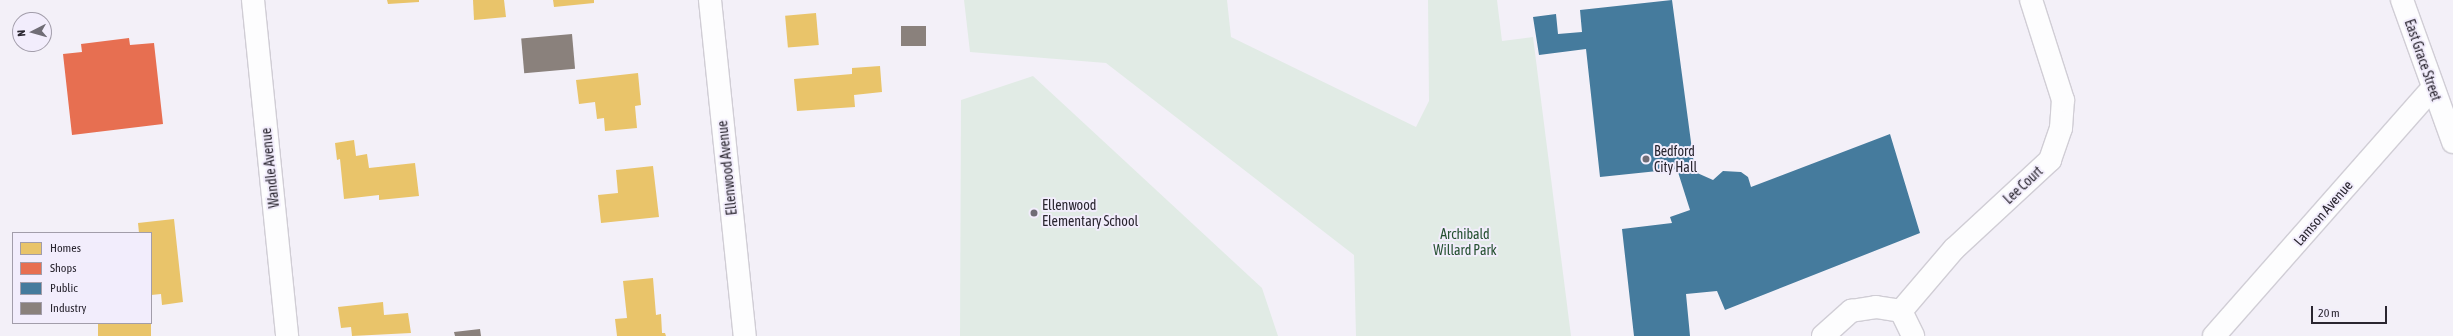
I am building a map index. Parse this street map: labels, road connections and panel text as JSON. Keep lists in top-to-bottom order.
{
  "streets": {
    "street": [
      "East Grace Street",
      "Wandle Avenue",
      "Ellenwood Avenue",
      "Lee Court",
      "Lamson Avenue"
    ]
  },
  "crossings": [
    ["East Grace Street", "Lamson Avenue"]
  ],
  "parks": ["Archibald Willard Park"],
  "places": ["Bedford City Hall", "Ellenwood Elementary School"],
  "legend": [
    "Homes",
    "Shops",
    "Public",
    "Industry"
  ],
  "scale_bar": "20 m",
  "north": "left"
}
